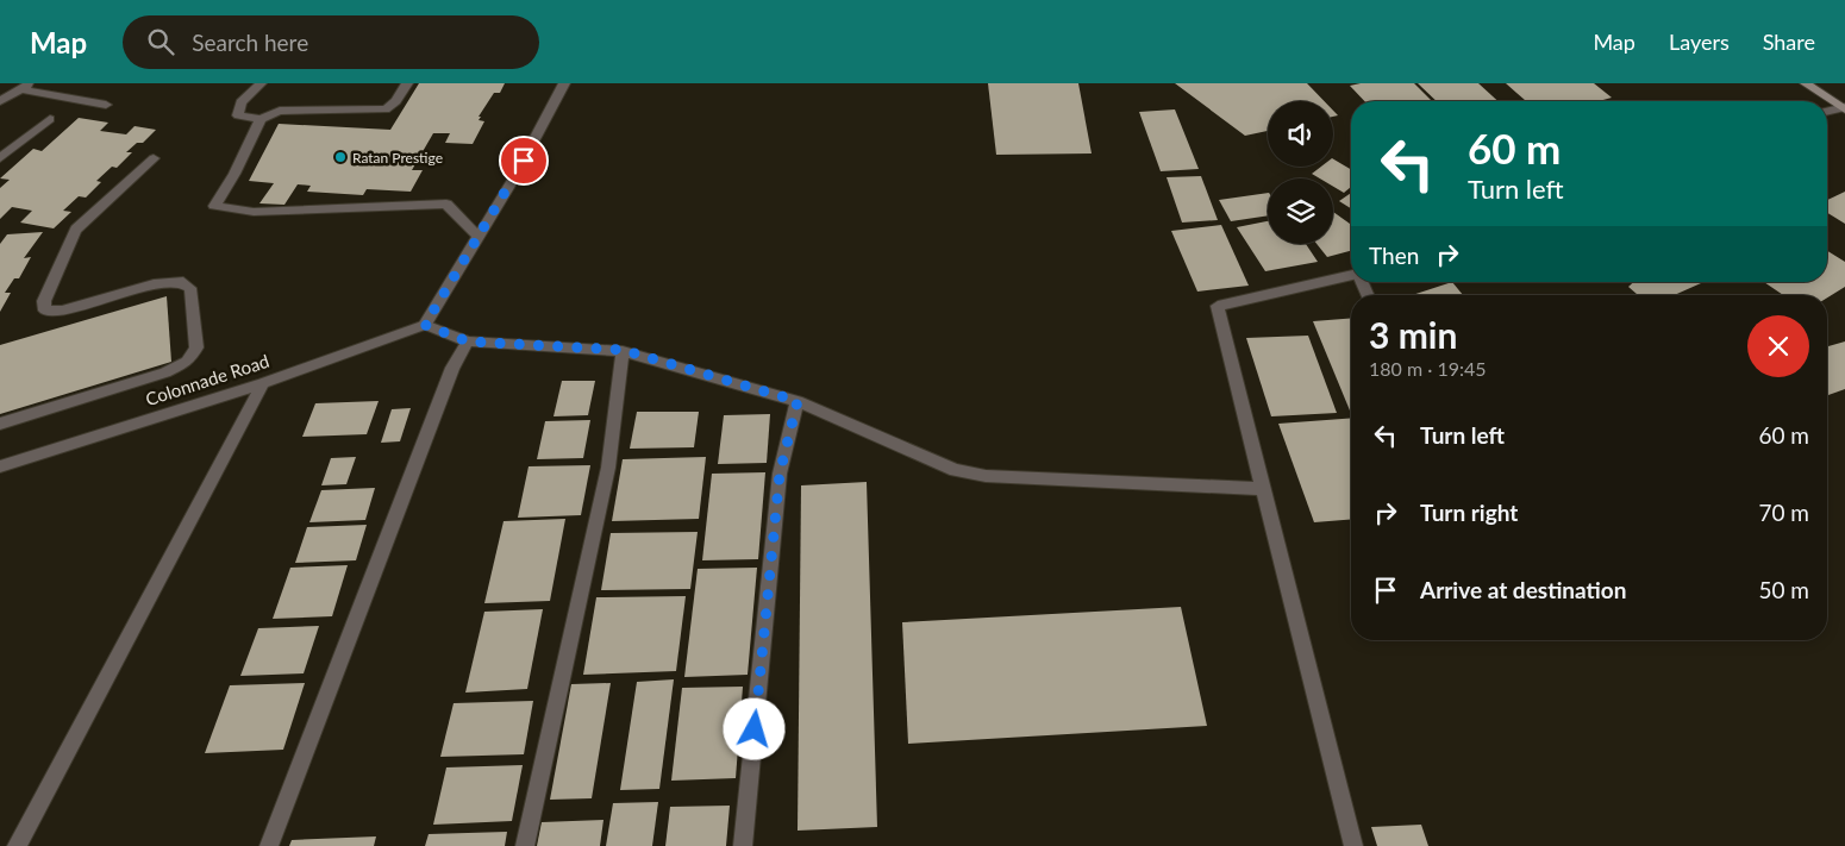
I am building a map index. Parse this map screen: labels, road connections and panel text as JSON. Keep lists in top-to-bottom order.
{
  "streets": {
    "street": ["Colonnade Road"]
  },
  "places": ["Ratan Prestige"],
  "page": {
    "header": "Map",
    "search": "Search here",
    "nav": ["Map", "Layers", "Share"],
    "turn": ["60 m", "Turn left"],
    "then": "Then",
    "heading": ["3 min", "180 m · 19:45"],
    "list": [
      {
        "name": "Turn left",
        "value": "60 m"
      },
      {
        "name": "Turn right",
        "value": "70 m"
      },
      {
        "name": "Arrive at destination",
        "value": "50 m"
      }
    ]
  }
}
